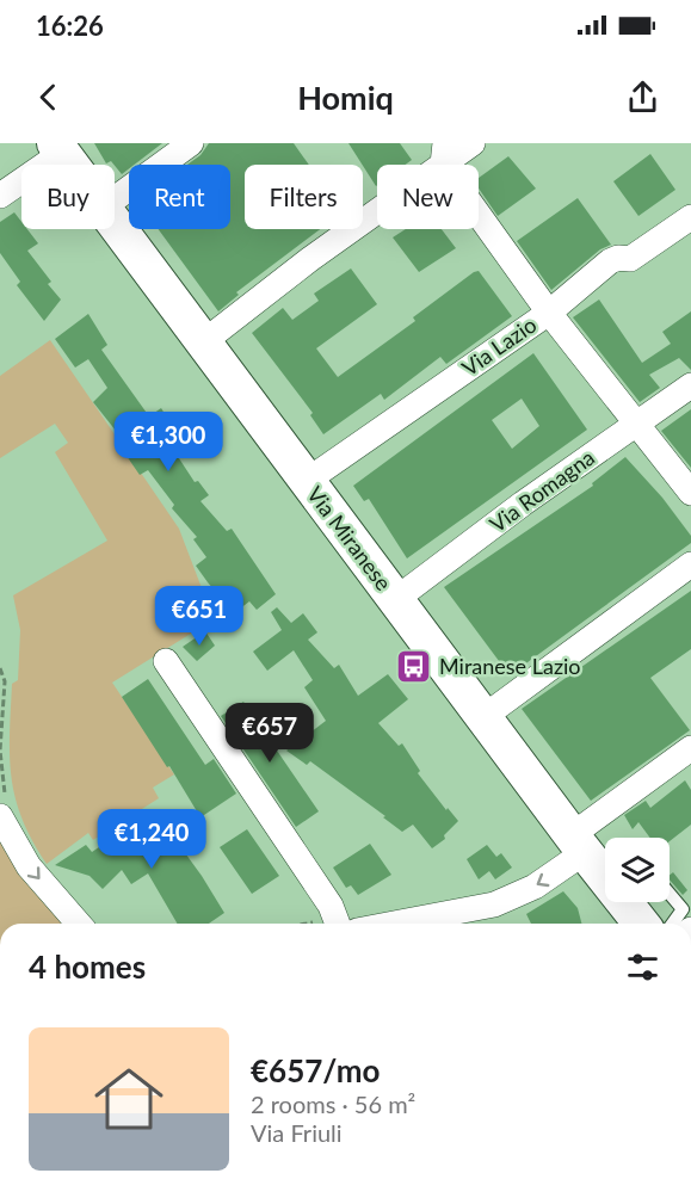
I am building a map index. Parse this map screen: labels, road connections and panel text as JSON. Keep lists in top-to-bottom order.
{
  "streets": {
    "street": ["Via Lazio", "Via Romagna", "Via Miranese"]
  },
  "crossings": [
    ["Via Lazio", "Via Miranese"],
    ["Via Romagna", "Via Miranese"]
  ],
  "places": {
    "bus stop": ["Miranese Lazio"]
  },
  "page": {
    "status": "16:26",
    "header": "Homiq",
    "chip": [
      "Buy",
      "Rent",
      "Filters",
      "New"
    ],
    "price": [
      "€1,300",
      "€651",
      "€657",
      "€1,240"
    ],
    "heading": "4 homes",
    "list": [
      {
        "name": "€657/mo",
        "note": "2 rooms · 56 m² · Via Friuli"
      }
    ]
  }
}
